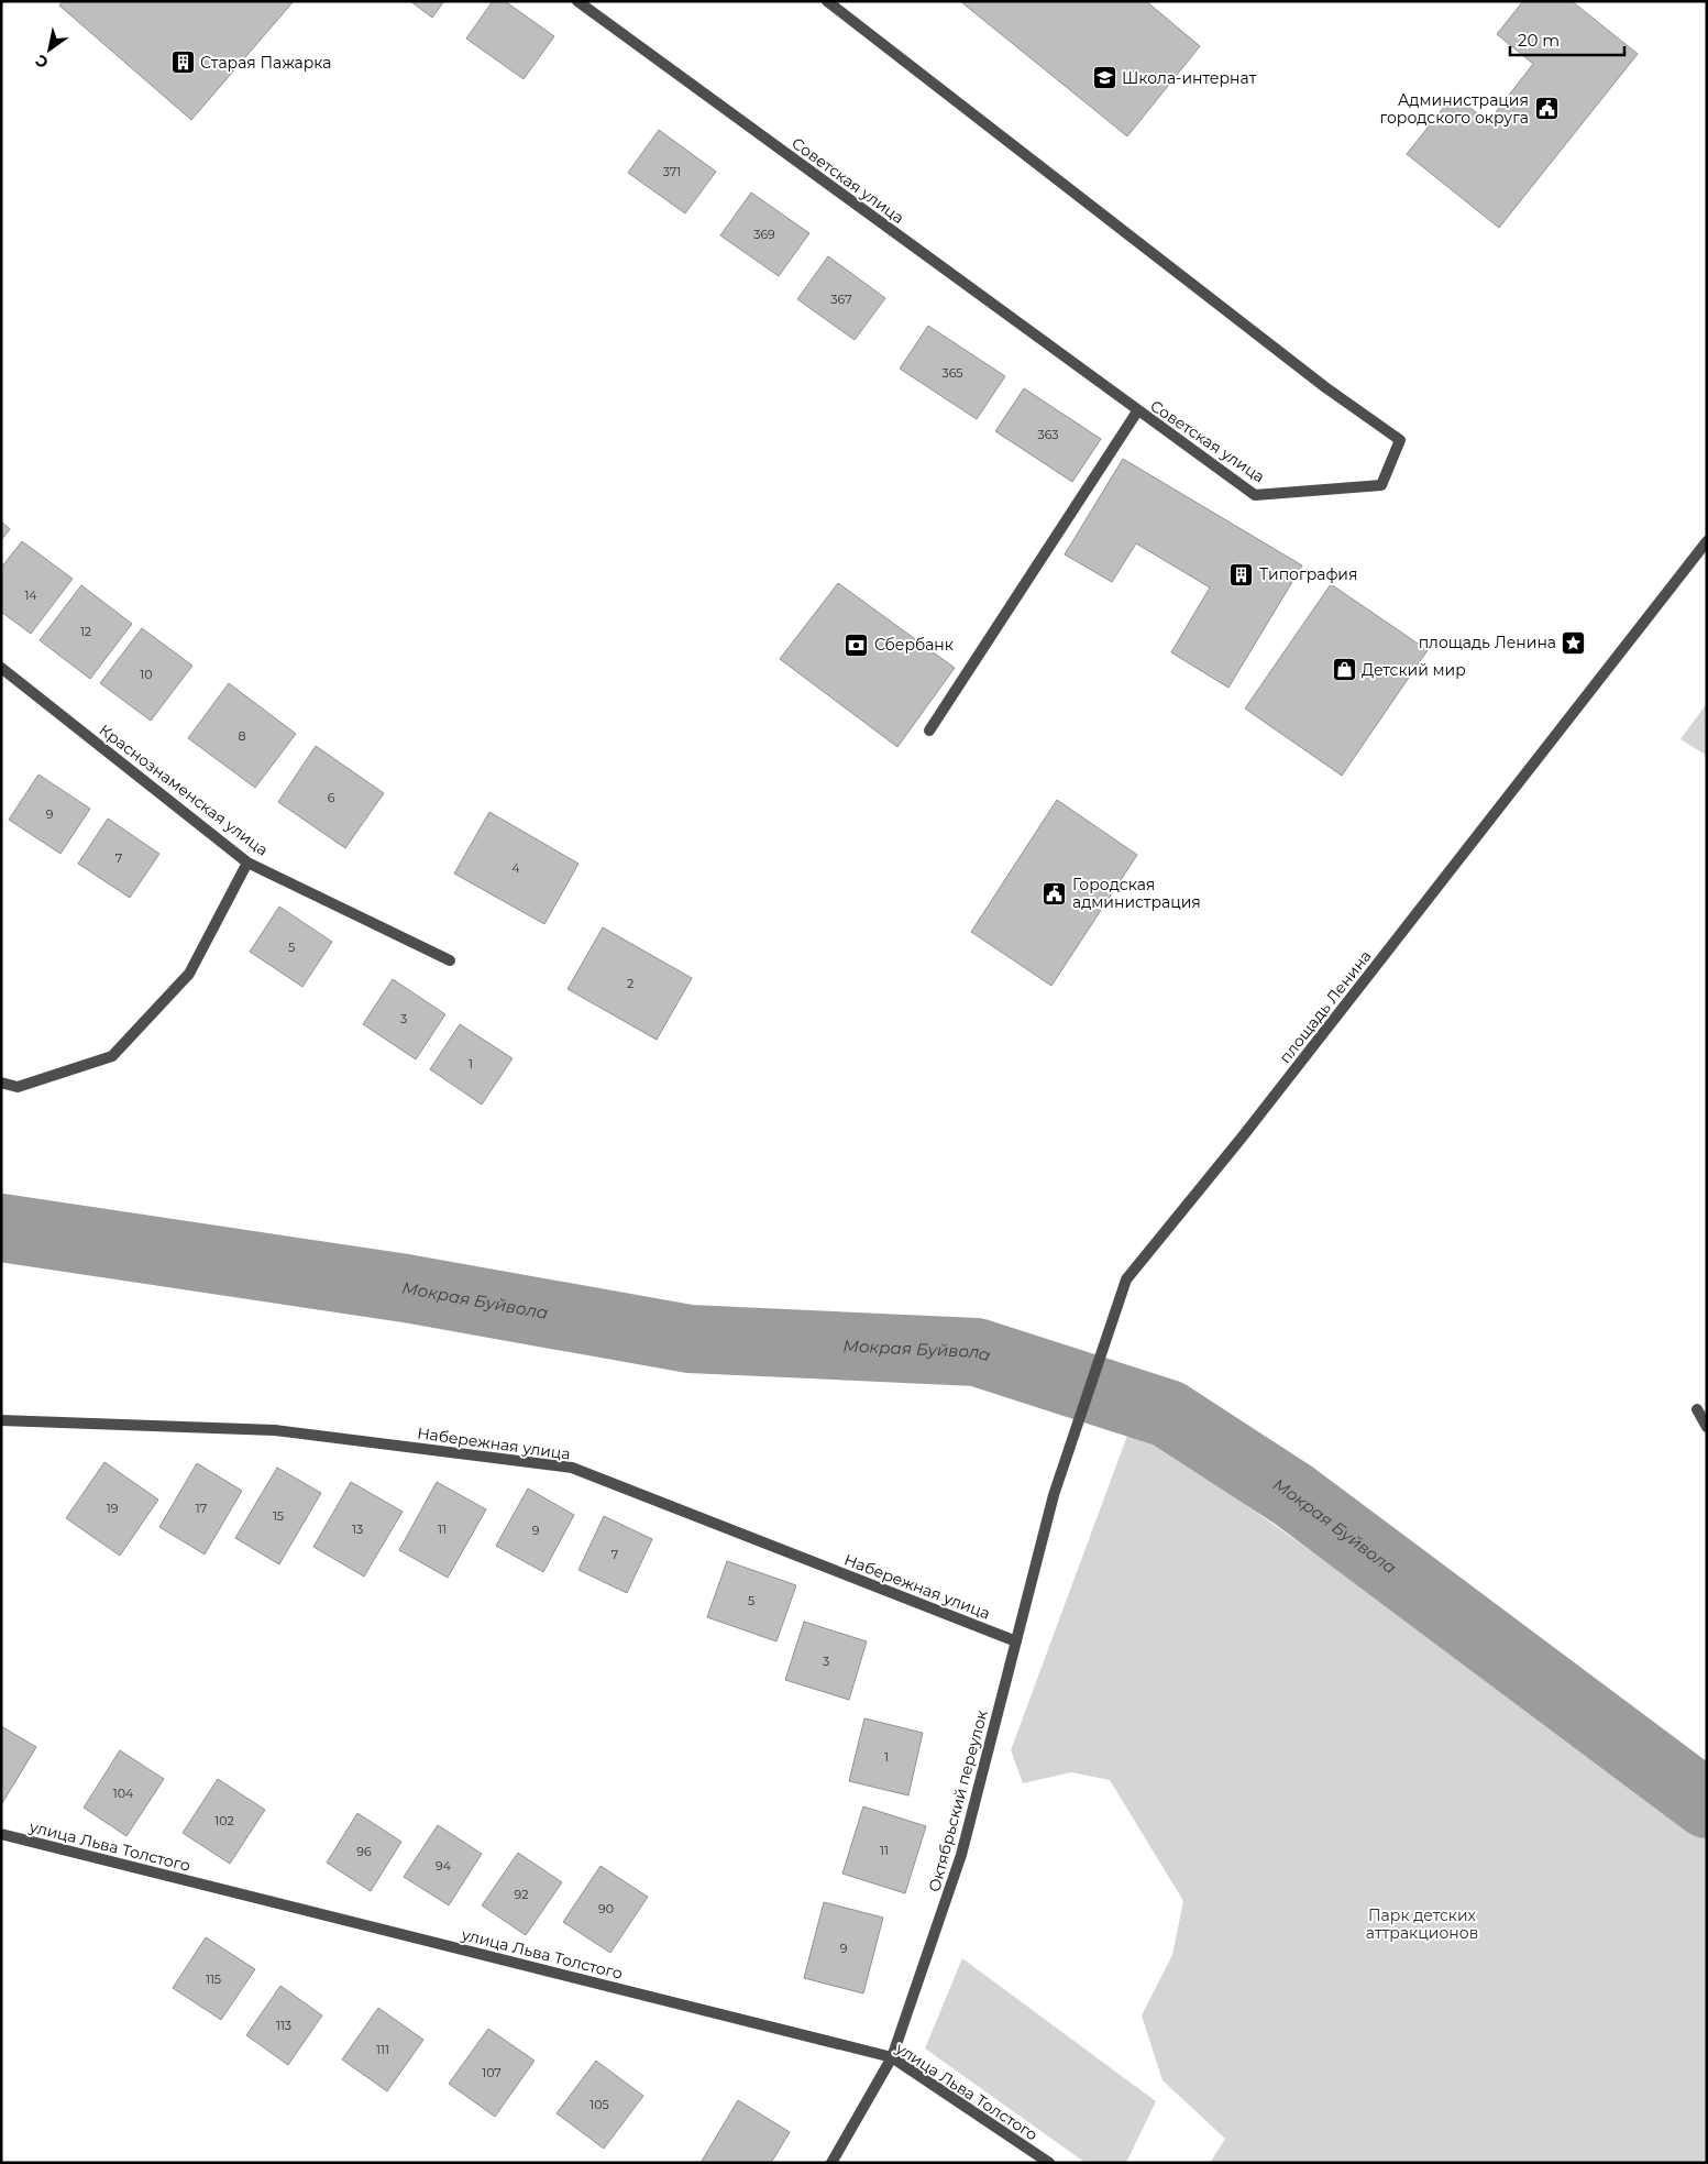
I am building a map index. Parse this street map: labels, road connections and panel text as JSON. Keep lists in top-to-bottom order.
{
  "streets": {
    "street": [
      "Советская улица",
      "Краснознаменская улица",
      "площадь Ленина",
      "Набережная улица",
      "Октябрьский переулок",
      "улица Льва Толстого"
    ]
  },
  "crossings": [
    ["площадь Ленина", "Октябрьский переулок"],
    ["Набережная улица", "Октябрьский переулок"],
    ["Октябрьский переулок", "улица Льва Толстого"]
  ],
  "water": ["Мокрая Буйвола"],
  "parks": ["Парк детских аттракционов"],
  "places": {
    "building": ["Старая Пажарка", "Типография"],
    "school or university": ["Школа-интернат"],
    "public building": ["Администрация городского округа", "Городская администрация"],
    "place": ["площадь Ленина"],
    "bank": ["Сбербанк"],
    "shop": ["Детский мир"]
  },
  "house_numbers": [
    "371",
    "369",
    "367",
    "365",
    "363",
    "14",
    "12",
    "10",
    "8",
    "6",
    "9",
    "7",
    "4",
    "5",
    "2",
    "3",
    "1",
    "19",
    "17",
    "15",
    "13",
    "11",
    "9",
    "7",
    "5",
    "3",
    "1",
    "104",
    "102",
    "11",
    "96",
    "94",
    "92",
    "90",
    "9",
    "115",
    "113",
    "111",
    "107",
    "105"
  ],
  "scale_bar": "20 m",
  "north": "bottom left"
}
